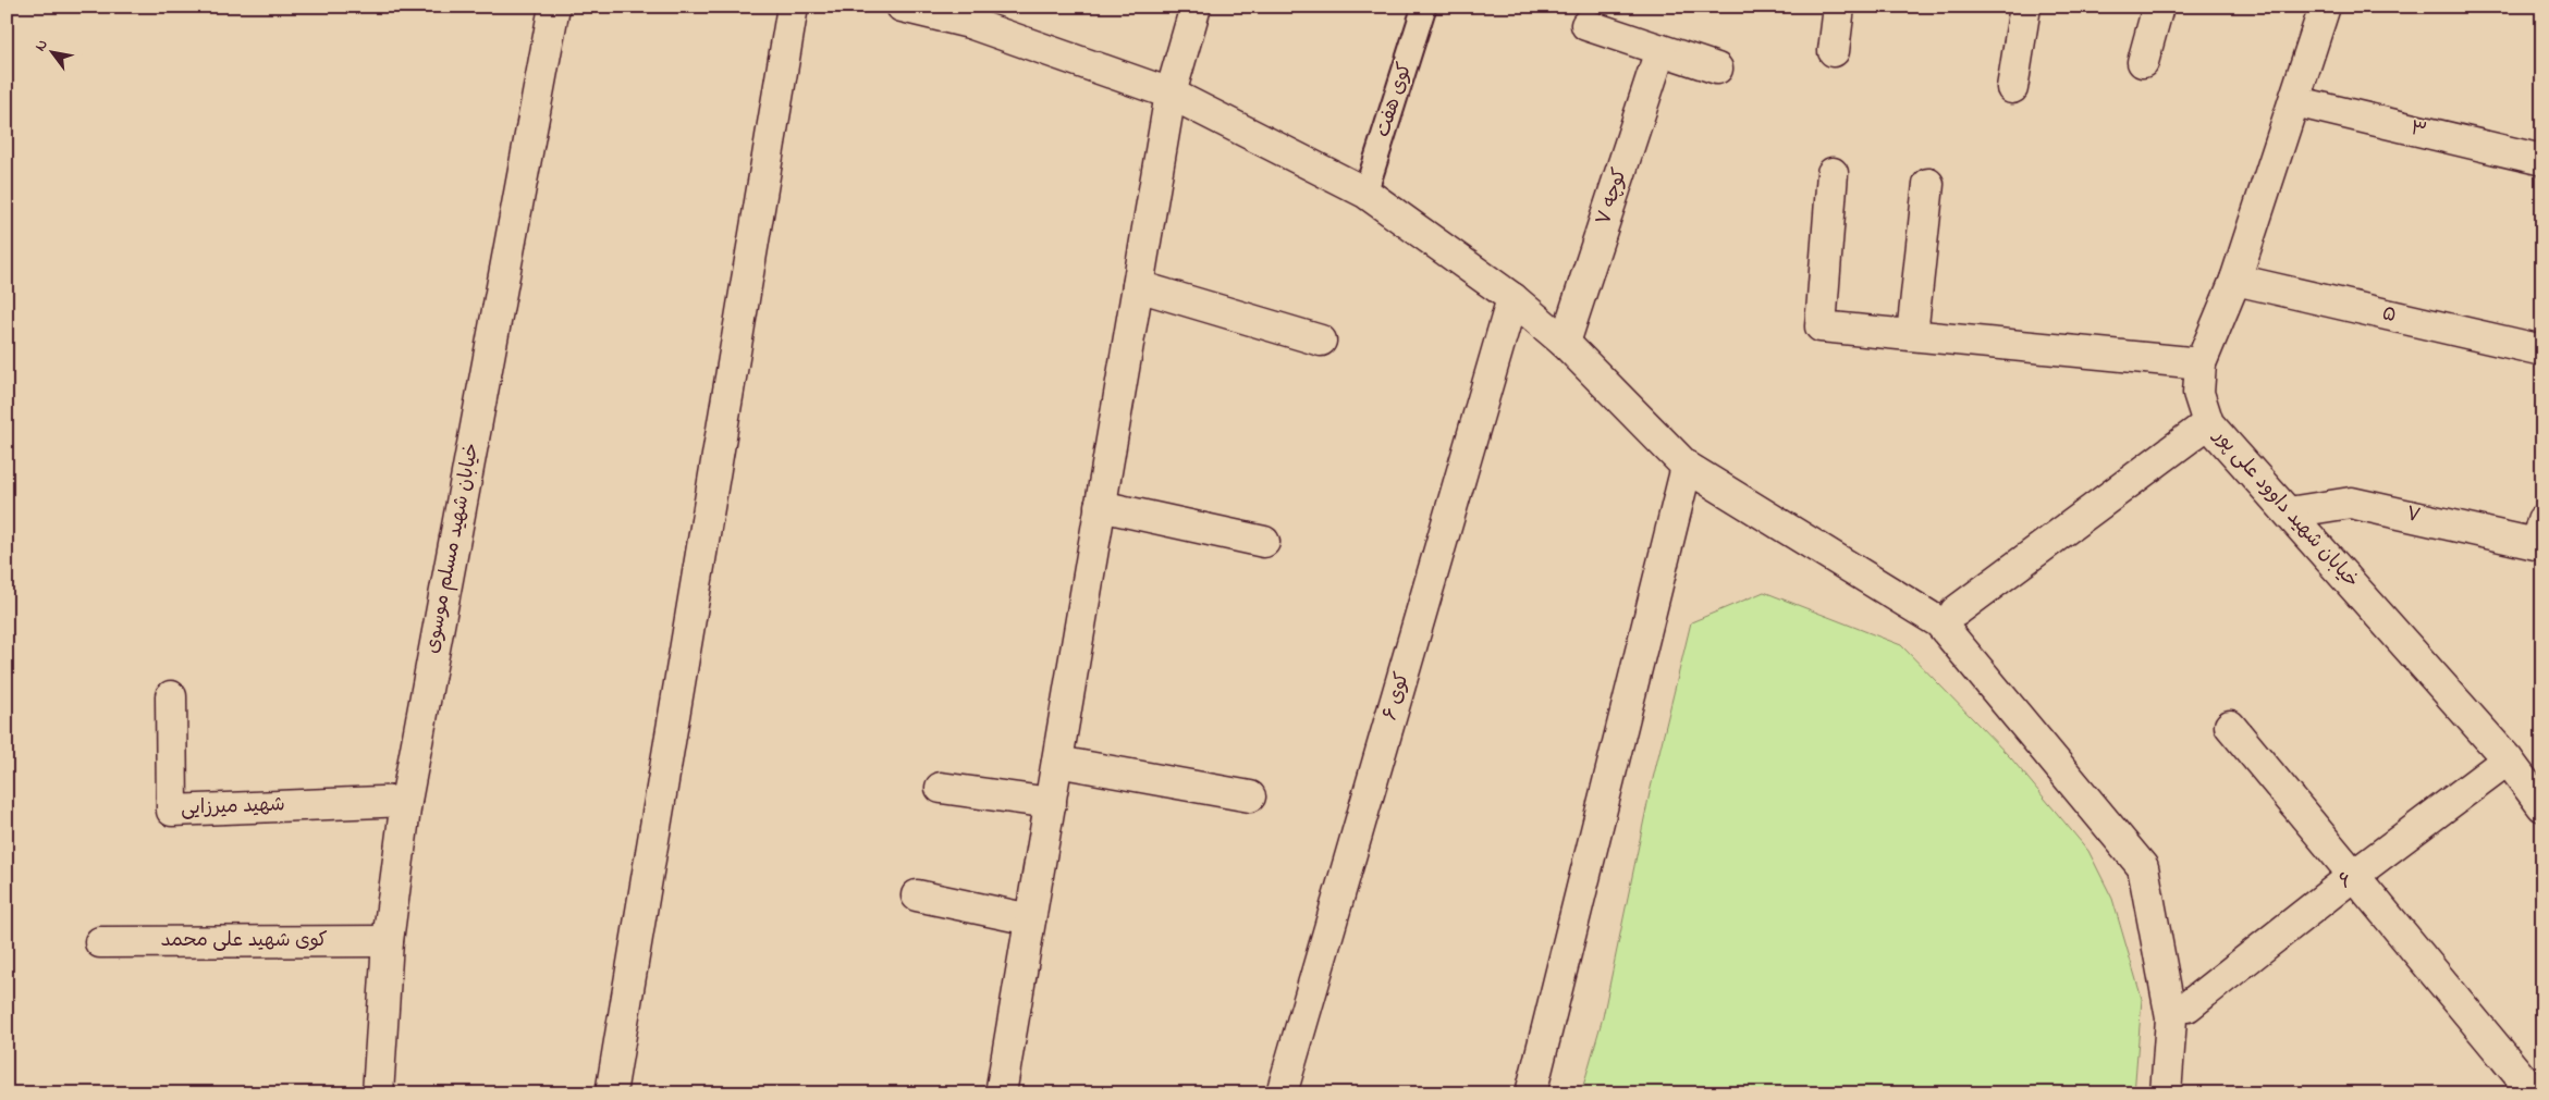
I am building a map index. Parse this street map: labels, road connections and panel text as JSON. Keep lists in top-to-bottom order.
{
  "streets": {
    "street": [
      "۳",
      "کوچه ۷",
      "۵",
      "خیابان شهید داوود علی پور",
      "۷",
      "خیابان شهید مسلم موسوی",
      "کوی ۶",
      "شهید میرزایی",
      "۶",
      "کوی شهید علی محمد"
    ],
    "lane": ["کوی هفت"]
  },
  "crossings": [
    ["۳", "خیابان شهید داوود علی پور"],
    ["۵", "خیابان شهید داوود علی پور"],
    ["خیابان شهید داوود علی پور", "۷"],
    ["خیابان شهید داوود علی پور", "۶"],
    ["خیابان شهید مسلم موسوی", "شهید میرزایی"],
    ["خیابان شهید مسلم موسوی", "کوی شهید علی محمد"]
  ],
  "north": "top left"
}
